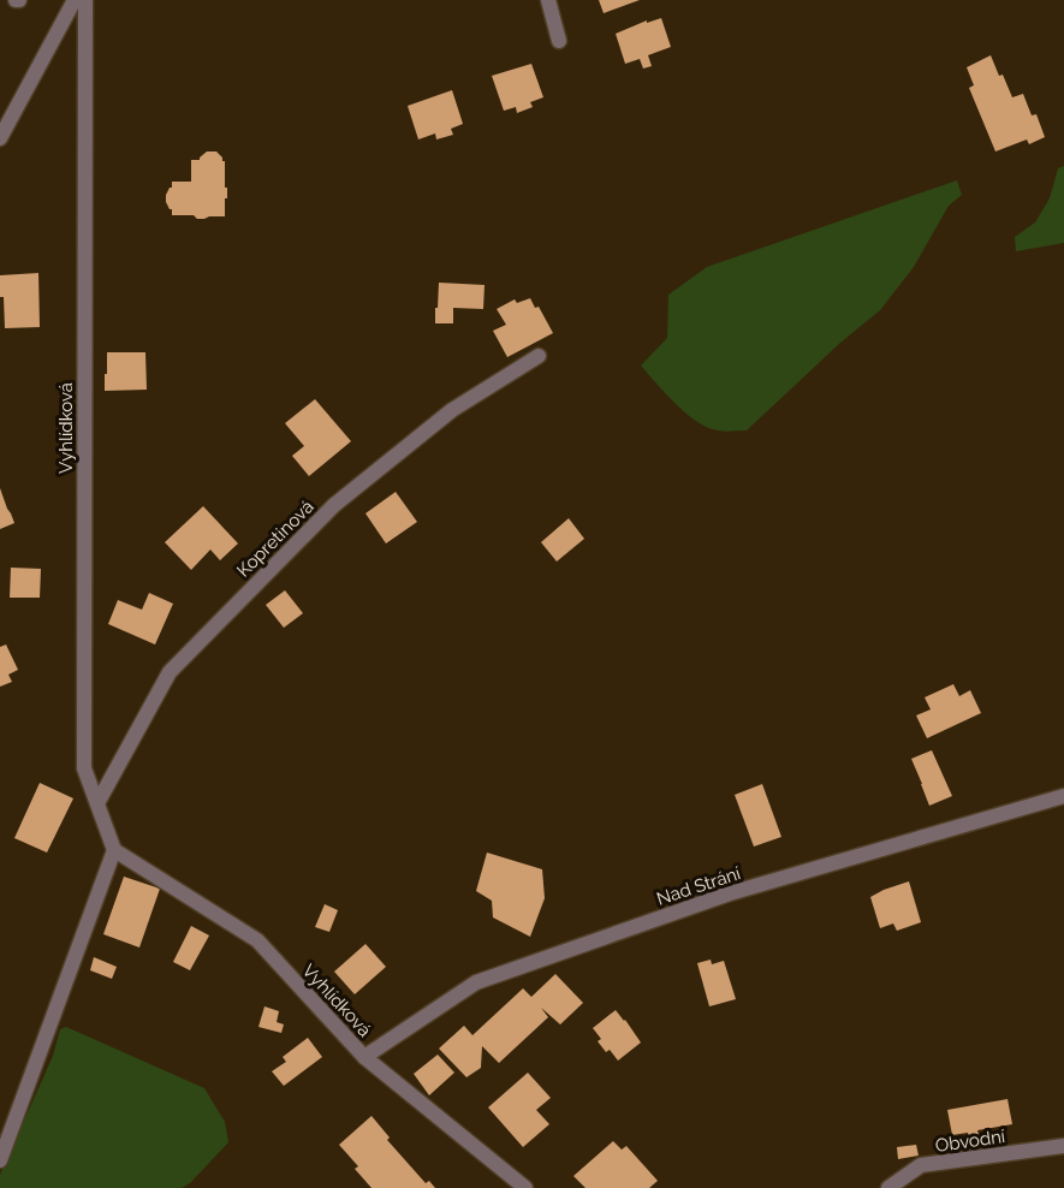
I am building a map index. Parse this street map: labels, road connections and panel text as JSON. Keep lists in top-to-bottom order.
{
  "streets": {
    "street": [
      "Vyhlídková",
      "Kopretinová",
      "Nad Strání",
      "Obvodní"
    ]
  },
  "crossings": [
    ["Vyhlídková", "Kopretinová"],
    ["Vyhlídková", "Nad Strání"]
  ]
}
